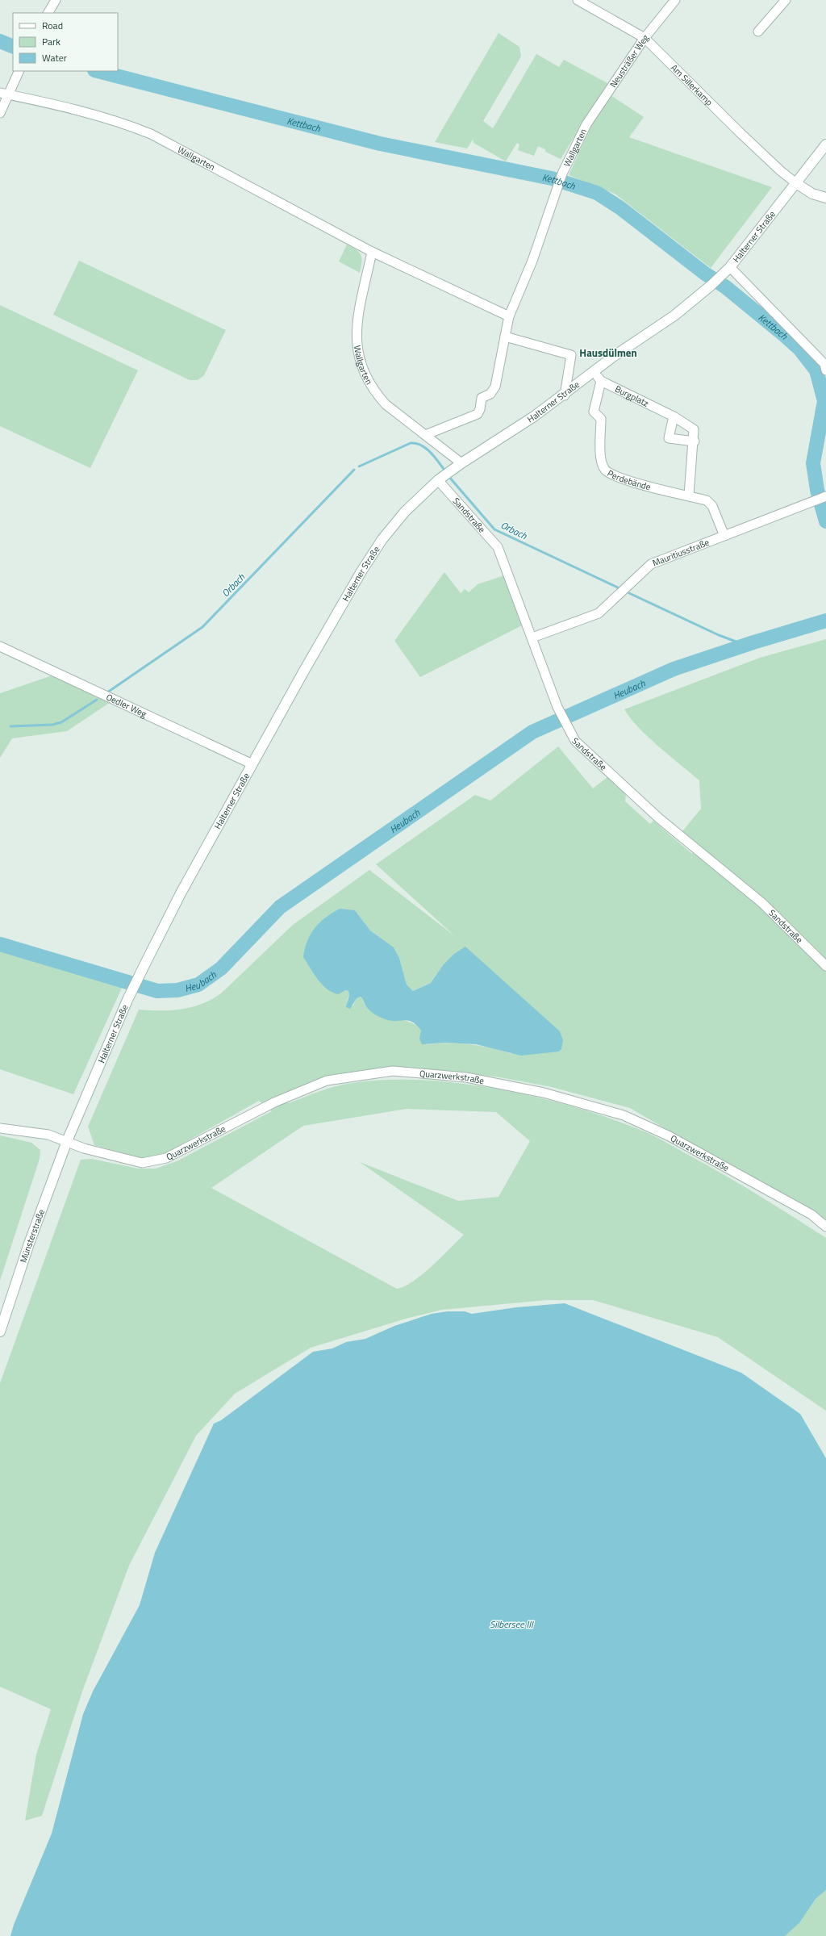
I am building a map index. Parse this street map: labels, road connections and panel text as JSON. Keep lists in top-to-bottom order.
{
  "streets": {
    "main road": ["Halterner Straße", "Münsterstraße"],
    "street": [
      "Neusträßer Weg",
      "Am Sillerkamp",
      "Wallgarten",
      "Burgplatz",
      "Perdebände",
      "Sandstraße",
      "Mauritiusstraße",
      "Oedler Weg",
      "Quarzwerkstraße"
    ]
  },
  "crossings": [
    ["Neusträßer Weg", "Am Sillerkamp"],
    ["Neusträßer Weg", "Wallgarten"],
    ["Am Sillerkamp", "Halterner Straße"],
    ["Wallgarten", "Halterner Straße"],
    ["Halterner Straße", "Burgplatz"],
    ["Halterner Straße", "Sandstraße"],
    ["Halterner Straße", "Oedler Weg"],
    ["Halterner Straße", "Quarzwerkstraße"],
    ["Halterner Straße", "Münsterstraße"],
    ["Burgplatz", "Perdebände"],
    ["Perdebände", "Mauritiusstraße"],
    ["Sandstraße", "Mauritiusstraße"],
    ["Quarzwerkstraße", "Münsterstraße"]
  ],
  "districts": ["Hausdülmen"],
  "water": [
    "Kettbach",
    "Orbach",
    "Heubach",
    "Silbersee III"
  ],
  "legend": ["Road", "Park", "Water"]
}
